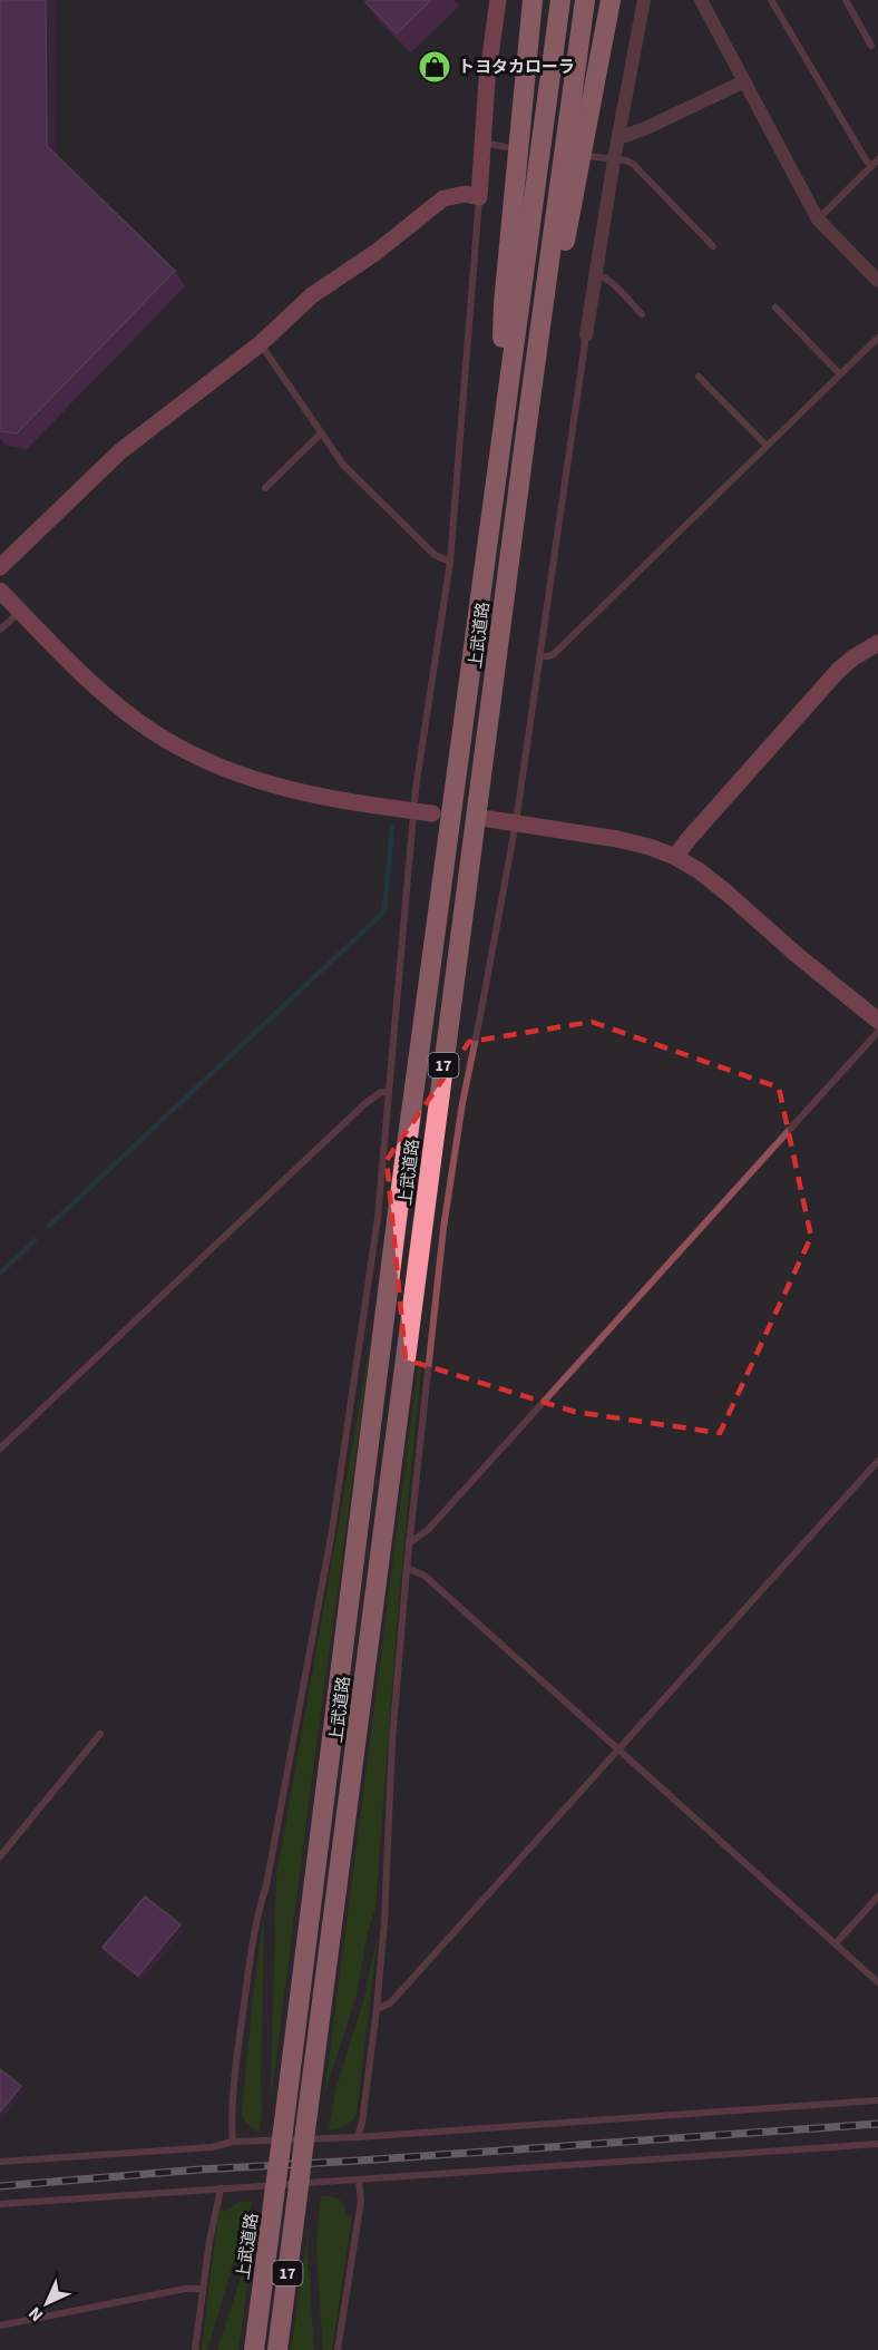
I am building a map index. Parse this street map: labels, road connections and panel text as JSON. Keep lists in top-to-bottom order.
{
  "streets": {
    "highway": ["上武道路", "17"]
  },
  "places": {
    "shop": ["トヨタカローラ"]
  },
  "north": "bottom left"
}
